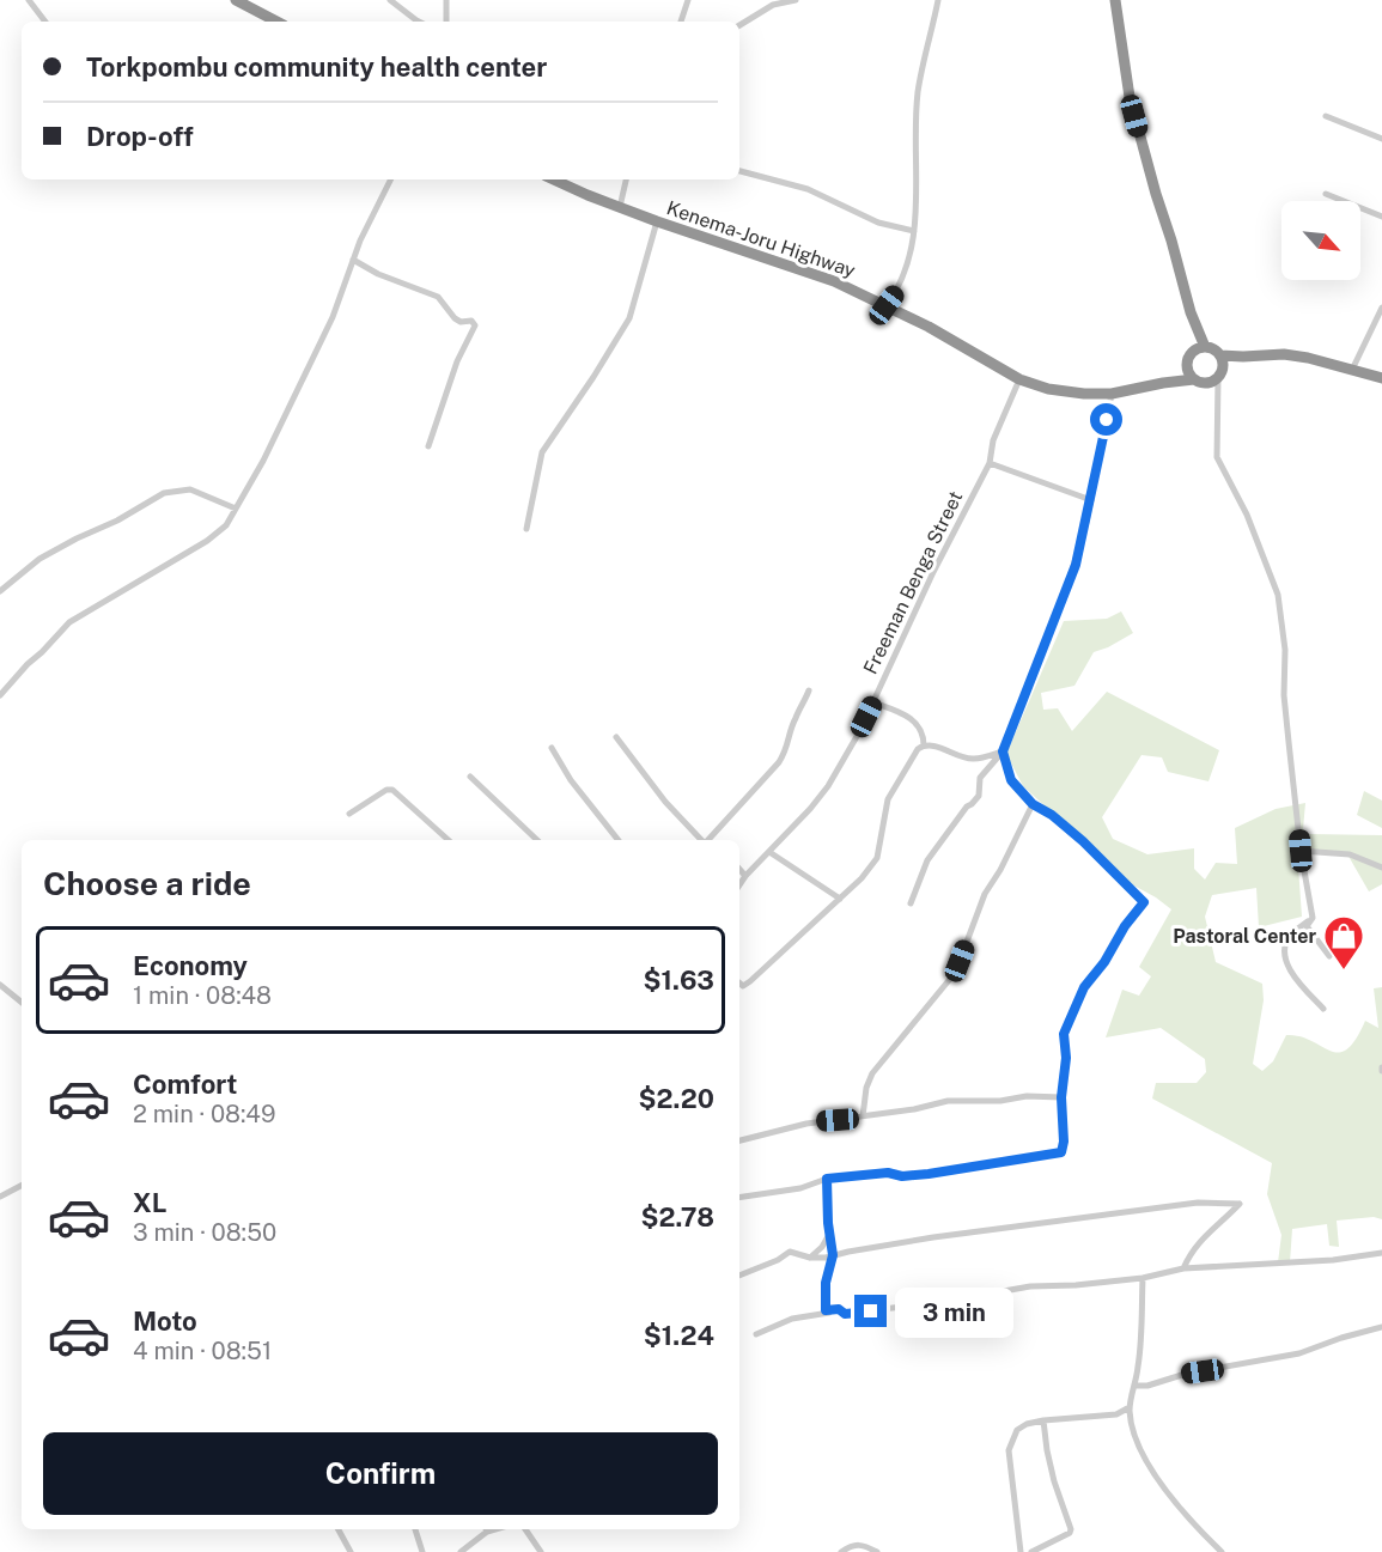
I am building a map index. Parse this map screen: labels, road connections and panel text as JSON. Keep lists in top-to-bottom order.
{
  "streets": {
    "highway": ["Kenema-Joru Highway"],
    "street": ["Freeman Benga Street"]
  },
  "crossings": [
    ["Kenema-Joru Highway", "Freeman Benga Street"]
  ],
  "places": {
    "shop": ["Pastoral Center"]
  },
  "north": "bottom right",
  "page": {
    "banner": ["Torkpombu community health center", "Drop-off"],
    "heading": "Choose a ride",
    "list": [
      {
        "name": "Economy",
        "note": "1 min · 08:48",
        "value": "$1.63"
      },
      {
        "name": "Comfort",
        "note": "2 min · 08:49",
        "value": "$2.20"
      },
      {
        "name": "XL",
        "note": "3 min · 08:50",
        "value": "$2.78"
      },
      {
        "name": "Moto",
        "note": "4 min · 08:51",
        "value": "$1.24"
      }
    ],
    "bubble": "3 min",
    "buttons": "Confirm"
  }
}
